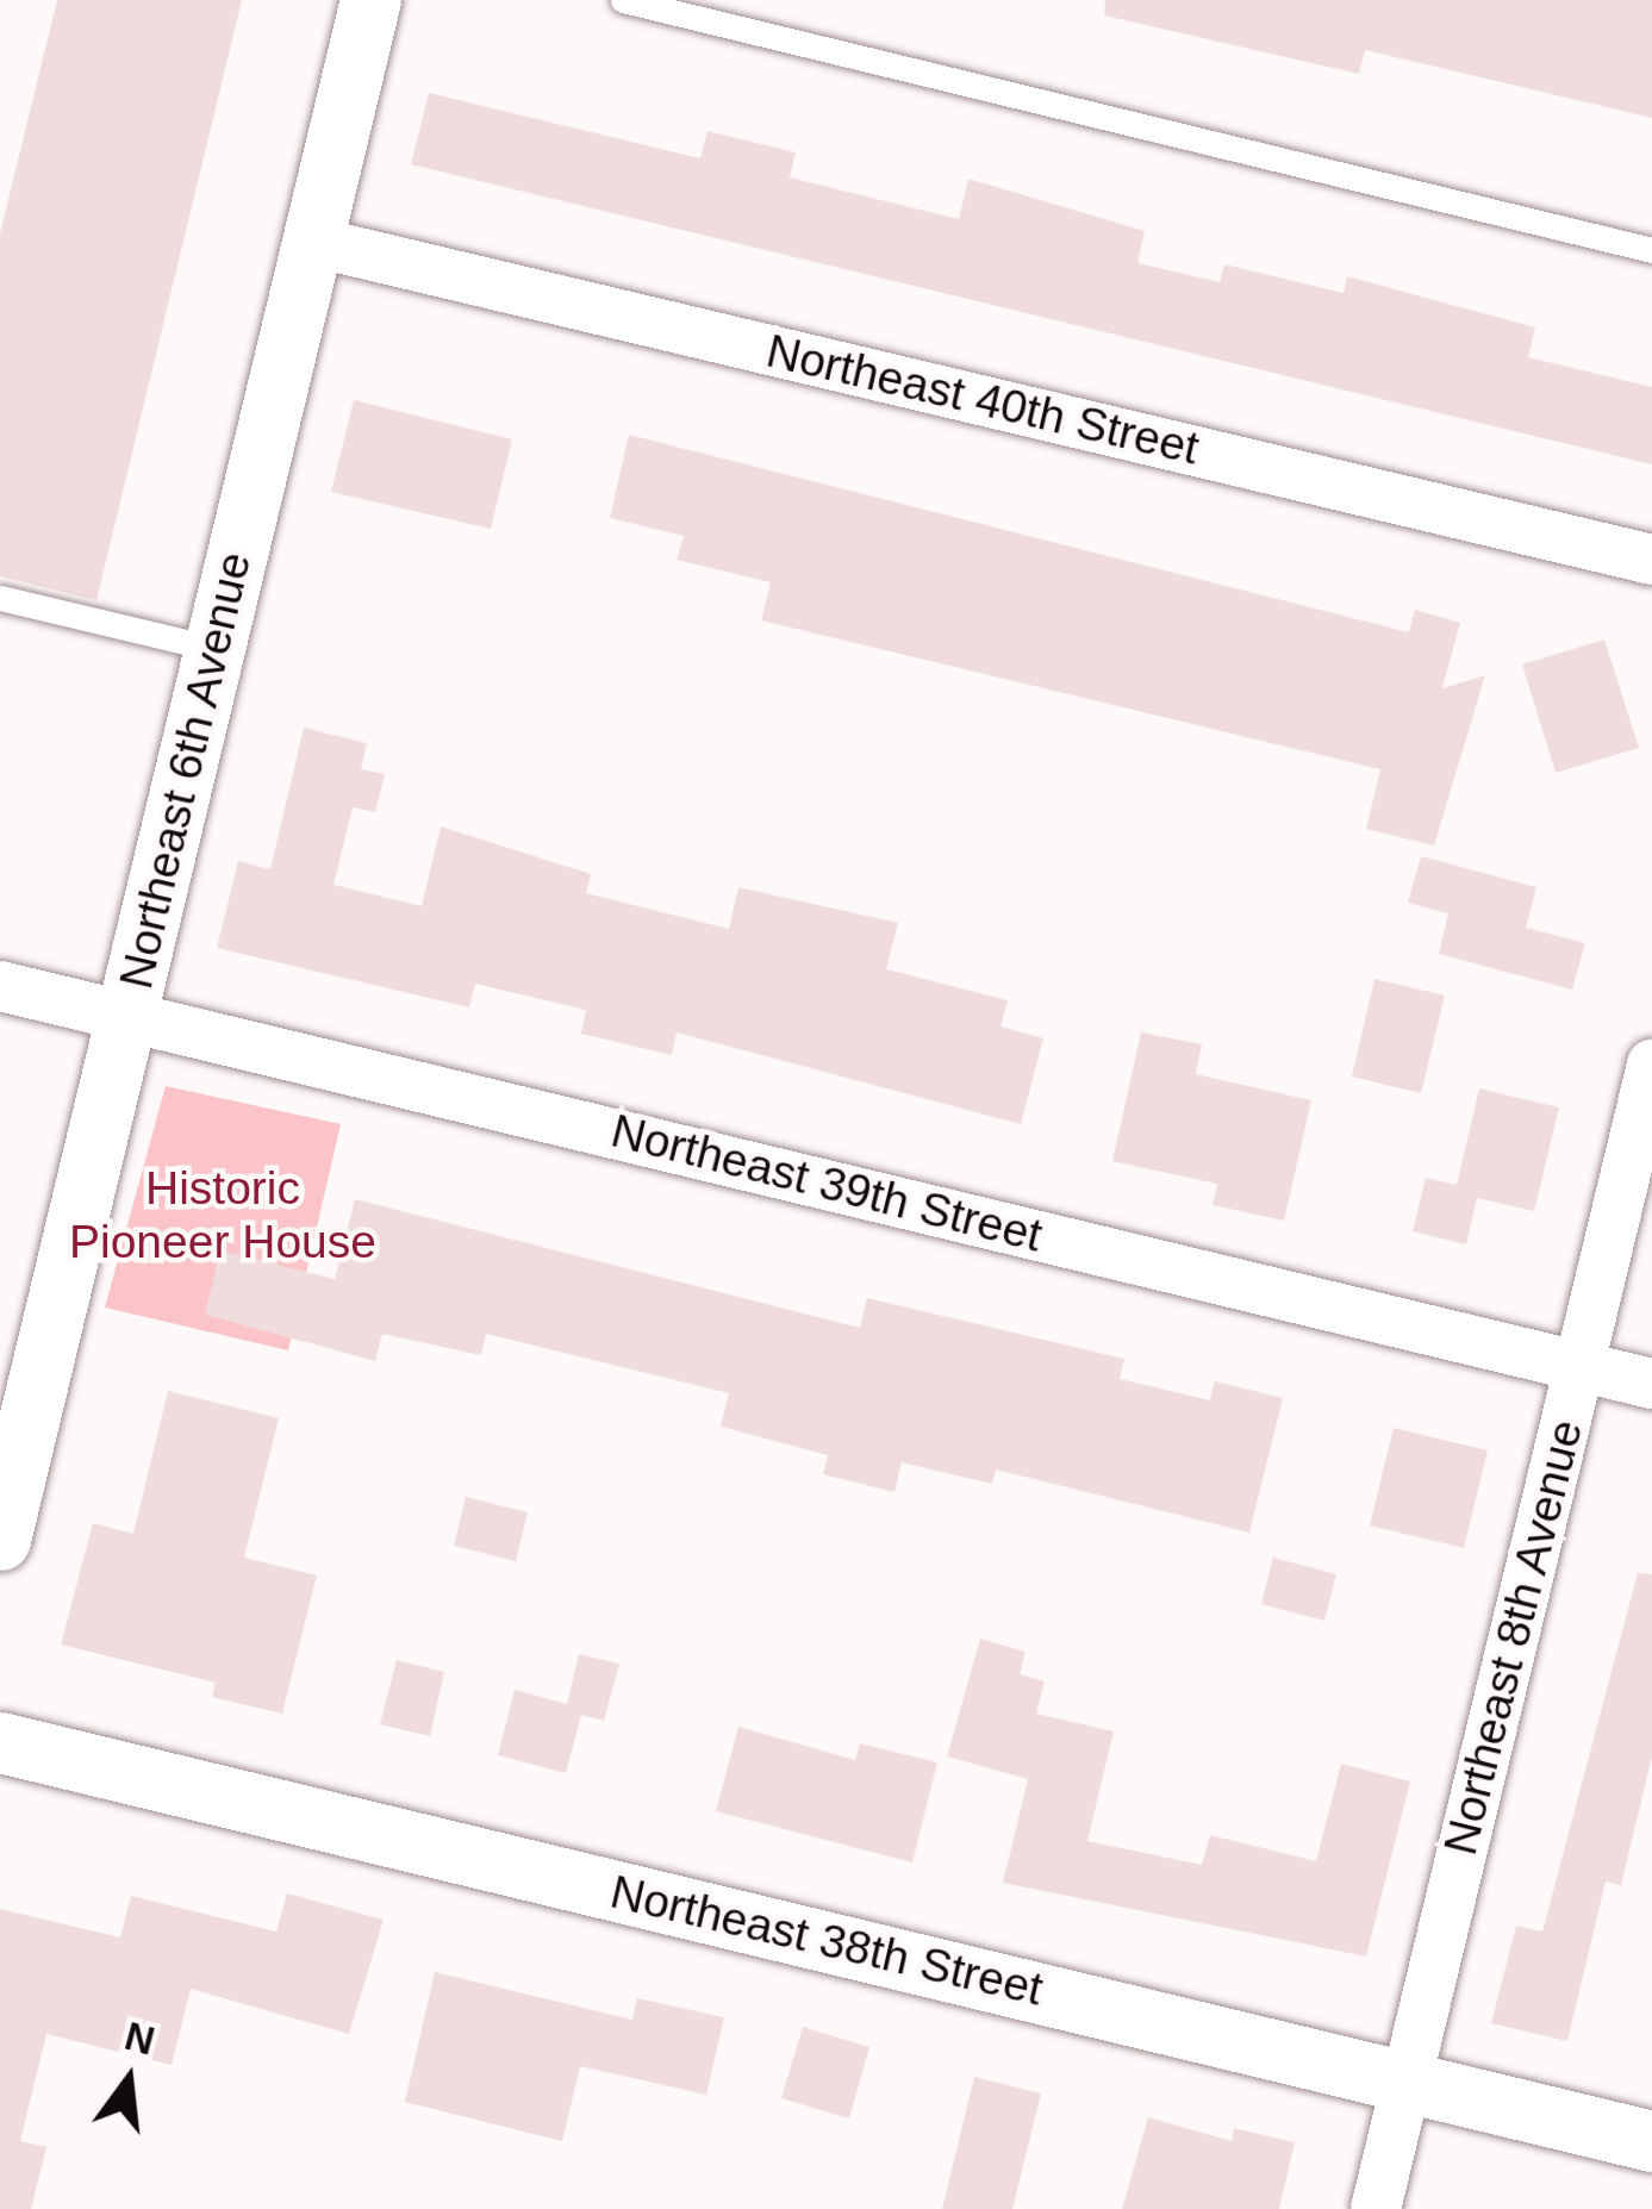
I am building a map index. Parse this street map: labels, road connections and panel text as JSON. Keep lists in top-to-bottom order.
{
  "streets": {
    "street": [
      "Northeast 40th Street",
      "Northeast 6th Avenue",
      "Northeast 39th Street",
      "Northeast 8th Avenue",
      "Northeast 38th Street"
    ]
  },
  "crossings": [
    ["Northeast 40th Street", "Northeast 6th Avenue"],
    ["Northeast 6th Avenue", "Northeast 39th Street"],
    ["Northeast 39th Street", "Northeast 8th Avenue"],
    ["Northeast 8th Avenue", "Northeast 38th Street"]
  ],
  "parks": ["Historic Pioneer House"],
  "north": "top"
}
